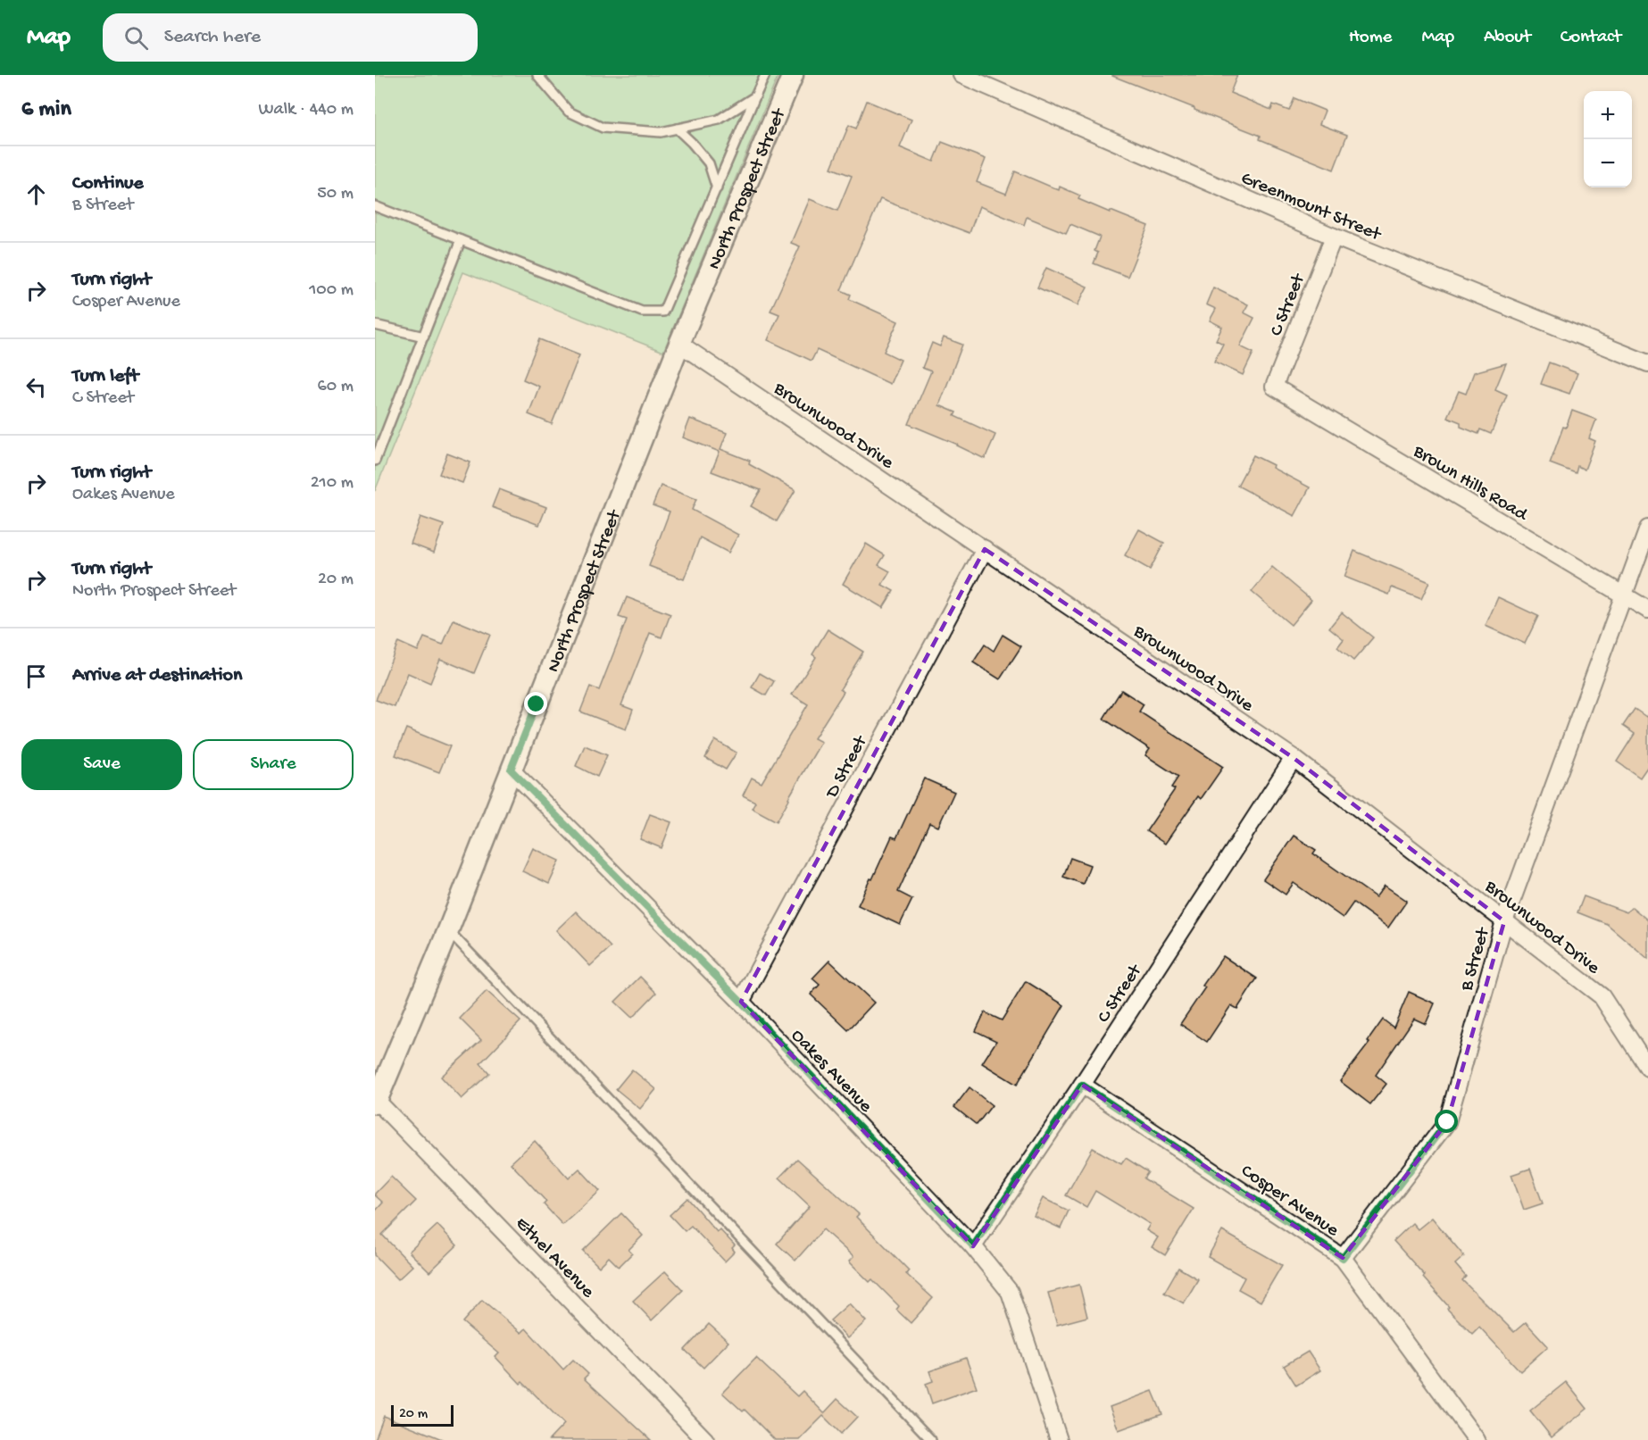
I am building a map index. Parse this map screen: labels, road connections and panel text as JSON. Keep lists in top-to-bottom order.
{
  "streets": {
    "street": [
      "North Prospect Street",
      "Greenmount Street",
      "C Street",
      "Brownwood Drive",
      "Brown Hills Road",
      "D Street",
      "B Street",
      "Oakes Avenue",
      "Cosper Avenue",
      "Ethel Avenue"
    ]
  },
  "crossings": [
    ["North Prospect Street", "Brownwood Drive"],
    ["North Prospect Street", "Oakes Avenue"],
    ["North Prospect Street", "Ethel Avenue"],
    ["Greenmount Street", "C Street"],
    ["C Street", "Brownwood Drive"],
    ["C Street", "Brown Hills Road"],
    ["C Street", "Oakes Avenue"],
    ["C Street", "Cosper Avenue"],
    ["Brownwood Drive", "D Street"],
    ["Brownwood Drive", "B Street"],
    ["Brown Hills Road", "B Street"],
    ["D Street", "Oakes Avenue"],
    ["B Street", "Cosper Avenue"]
  ],
  "scale_bar": "20 m",
  "page": {
    "header": "Map",
    "search": "Search here",
    "nav": [
      "Home",
      "Map",
      "About",
      "Contact"
    ],
    "heading": ["6 min", "Walk · 440 m"],
    "map_buttons": ["+", "−"],
    "list": [
      ["Continue", "B Street", "50 m"],
      ["Turn right", "Cosper Avenue", "100 m"],
      ["Turn left", "C Street", "60 m"],
      ["Turn right", "Oakes Avenue", "210 m"],
      ["Turn right", "North Prospect Street", "20 m"],
      "Arrive at destination"
    ],
    "buttons": ["Save", "Share"],
    "scale": "20 m"
  }
}
